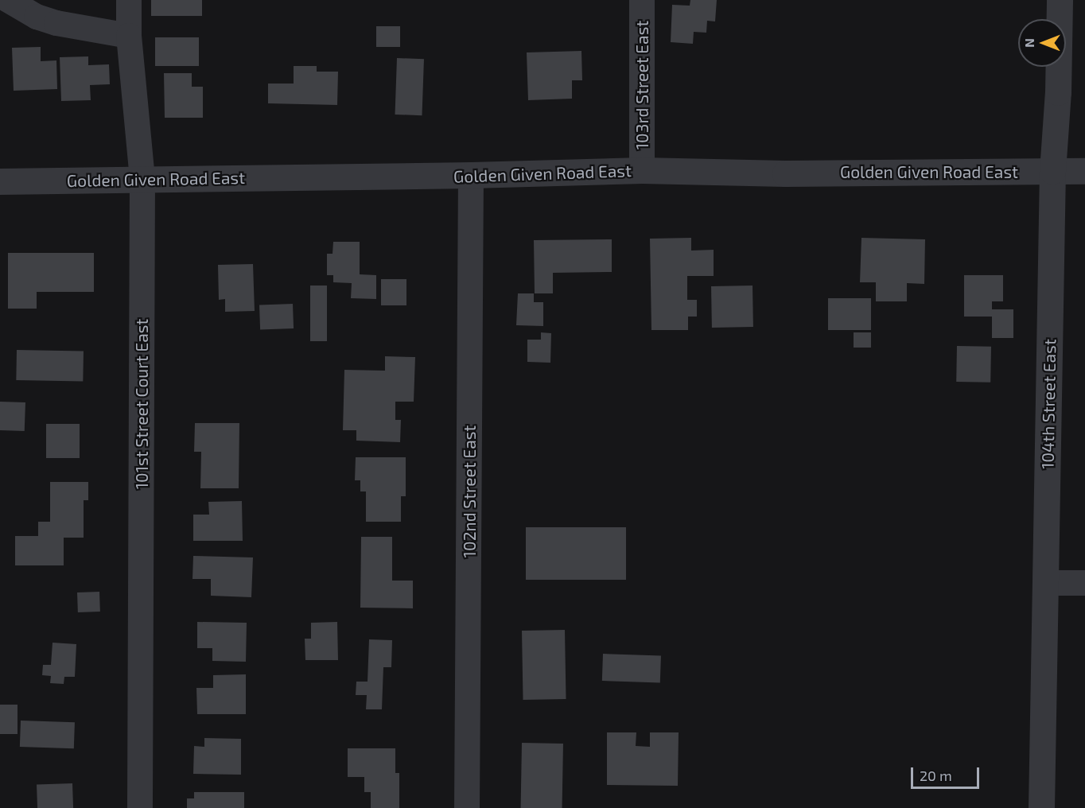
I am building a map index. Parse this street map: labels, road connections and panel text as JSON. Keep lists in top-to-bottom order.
{
  "streets": {
    "street": [
      "103rd Street East",
      "Golden Given Road East",
      "101st Street Court East",
      "104th Street East",
      "102nd Street East"
    ]
  },
  "crossings": [
    ["103rd Street East", "Golden Given Road East"],
    ["Golden Given Road East", "101st Street Court East"],
    ["Golden Given Road East", "104th Street East"],
    ["Golden Given Road East", "102nd Street East"]
  ],
  "scale_bar": "20 m",
  "north": "left"
}
